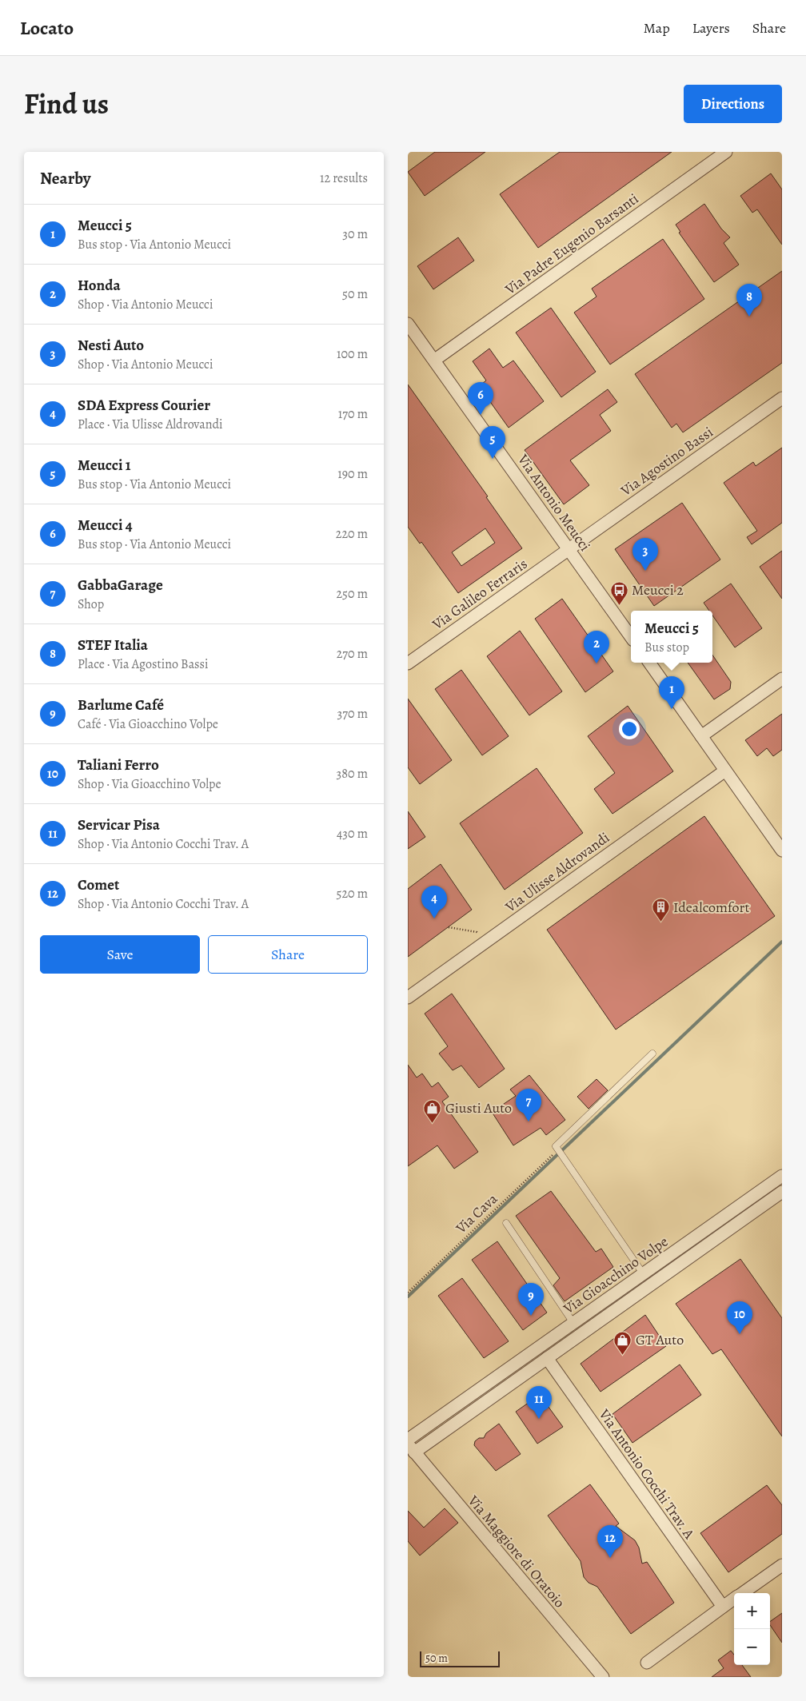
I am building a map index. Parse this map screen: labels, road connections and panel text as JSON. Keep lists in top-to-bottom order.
{
  "streets": {
    "street": [
      "Via Padre Eugenio Barsanti",
      "Via Agostino Bassi",
      "Via Antonio Meucci",
      "Via Galileo Ferraris",
      "Via Ulisse Aldrovandi",
      "Via Gioacchino Volpe",
      "Via Antonio Cocchi Trav. A",
      "Via Maggiore di Oratoio"
    ],
    "path": ["Via Cava"]
  },
  "crossings": [
    ["Via Padre Eugenio Barsanti", "Via Antonio Meucci"],
    ["Via Agostino Bassi", "Via Antonio Meucci"],
    ["Via Agostino Bassi", "Via Galileo Ferraris"],
    ["Via Antonio Meucci", "Via Galileo Ferraris"],
    ["Via Gioacchino Volpe", "Via Antonio Cocchi Trav. A"],
    ["Via Gioacchino Volpe", "Via Maggiore di Oratoio"]
  ],
  "places": {
    "bus stop": ["Meucci 2"],
    "building": ["Idealcomfort"],
    "shop": ["Giusti Auto", "GT Auto"]
  },
  "scale_bar": "50 m",
  "page": {
    "header": "Locato",
    "nav": ["Map", "Layers", "Share"],
    "title": "Find us",
    "buttons": [
      "Directions",
      ["Save", "Share"]
    ],
    "heading": ["Nearby", "12 results"],
    "list": [
      {
        "mark": "1",
        "name": "Meucci 5",
        "note": "Bus stop · Via Antonio Meucci",
        "value": "30 m"
      },
      {
        "mark": "2",
        "name": "Honda",
        "note": "Shop · Via Antonio Meucci",
        "value": "50 m"
      },
      {
        "mark": "3",
        "name": "Nesti Auto",
        "note": "Shop · Via Antonio Meucci",
        "value": "100 m"
      },
      {
        "mark": "4",
        "name": "SDA Express Courier",
        "note": "Place · Via Ulisse Aldrovandi",
        "value": "170 m"
      },
      {
        "mark": "5",
        "name": "Meucci 1",
        "note": "Bus stop · Via Antonio Meucci",
        "value": "190 m"
      },
      {
        "mark": "6",
        "name": "Meucci 4",
        "note": "Bus stop · Via Antonio Meucci",
        "value": "220 m"
      },
      {
        "mark": "7",
        "name": "GabbaGarage",
        "note": "Shop",
        "value": "250 m"
      },
      {
        "mark": "8",
        "name": "STEF Italia",
        "note": "Place · Via Agostino Bassi",
        "value": "270 m"
      },
      {
        "mark": "9",
        "name": "Barlume Café",
        "note": "Café · Via Gioacchino Volpe",
        "value": "370 m"
      },
      {
        "mark": "10",
        "name": "Taliani Ferro",
        "note": "Shop · Via Gioacchino Volpe",
        "value": "380 m"
      },
      {
        "mark": "11",
        "name": "Servicar Pisa",
        "note": "Shop · Via Antonio Cocchi Trav. A",
        "value": "430 m"
      },
      {
        "mark": "12",
        "name": "Comet",
        "note": "Shop · Via Antonio Cocchi Trav. A",
        "value": "520 m"
      }
    ],
    "pins": [
      "8",
      "6",
      "5",
      "3",
      "2",
      "1",
      "4",
      "7",
      "9",
      "10",
      "11",
      "12"
    ],
    "popup": ["Meucci 5", "Bus stop"],
    "map_buttons": ["+", "−"],
    "scale": "50 m"
  }
}
